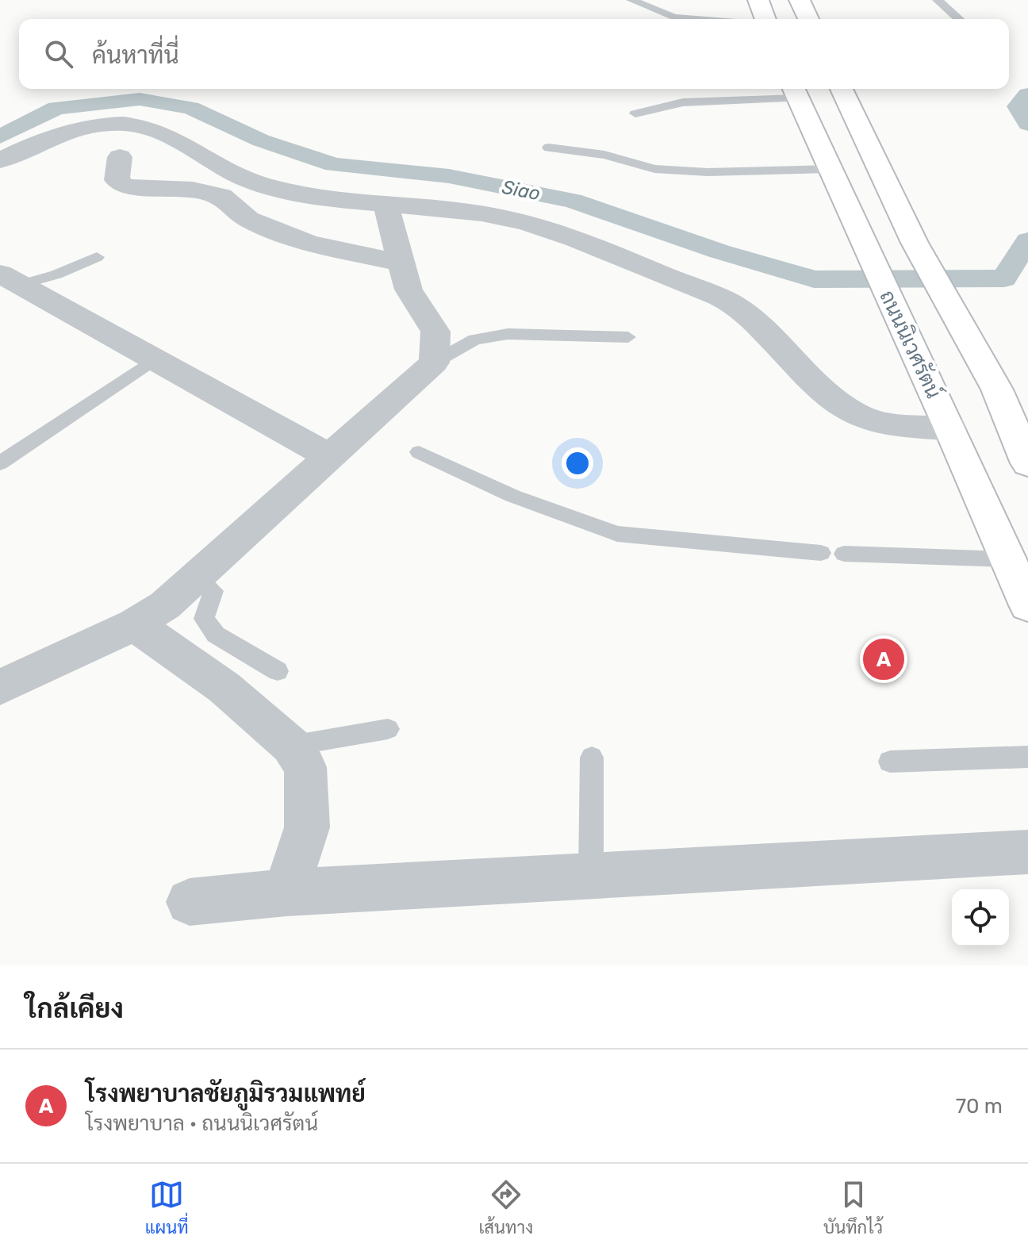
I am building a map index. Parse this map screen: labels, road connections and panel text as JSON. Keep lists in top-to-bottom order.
{
  "streets": {
    "main road": ["ถนนนิเวศรัตน์"]
  },
  "water": ["Siao"],
  "page": {
    "search": "ค้นหาที่นี่",
    "pins": "A",
    "heading": "ใกล้เคียง",
    "list": [
      {
        "mark": "A",
        "name": "โรงพยาบาลชัยภูมิรวมแพทย์",
        "note": "โรงพยาบาล · ถนนนิเวศรัตน์",
        "value": "70 m"
      }
    ],
    "nav": ["แผนที่", "เส้นทาง", "บันทึกไว้"]
  }
}
